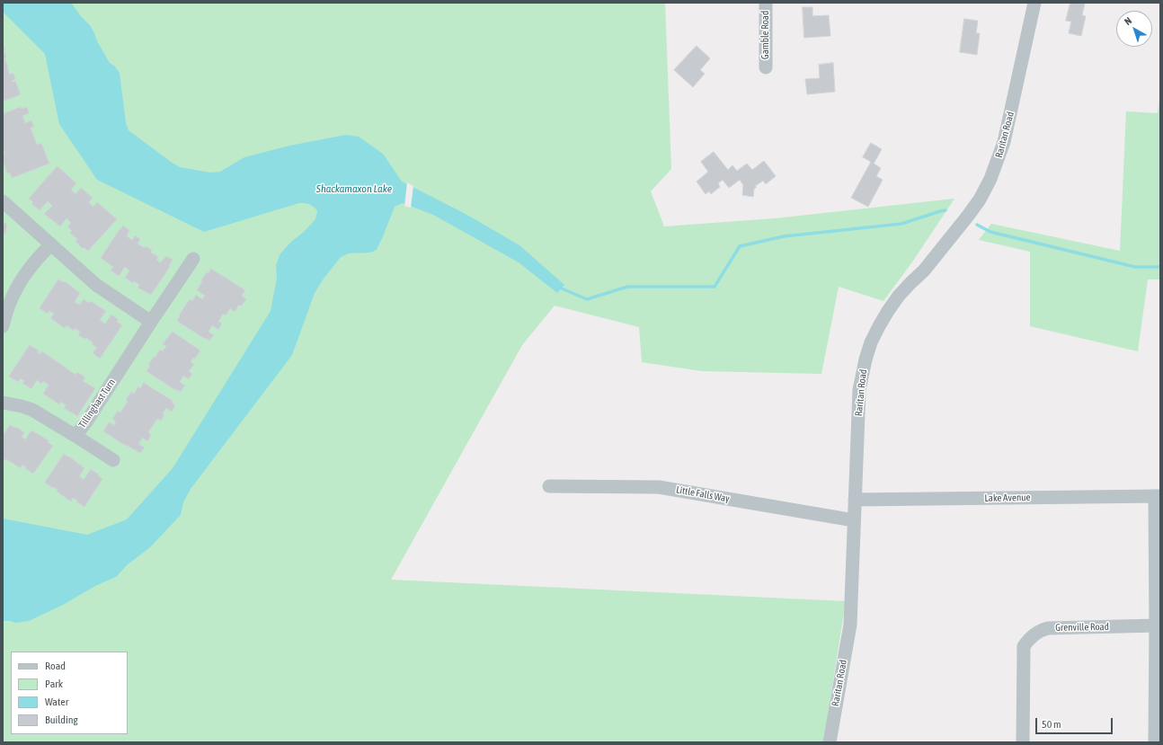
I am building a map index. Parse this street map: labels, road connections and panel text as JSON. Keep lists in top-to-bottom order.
{
  "streets": {
    "street": [
      "Gamble Road",
      "Raritan Road",
      "Tillinghast Turn",
      "Little Falls Way",
      "Lake Avenue",
      "Grenville Road"
    ]
  },
  "crossings": [
    ["Raritan Road", "Little Falls Way"],
    ["Raritan Road", "Lake Avenue"]
  ],
  "water": ["Shackamaxon Lake"],
  "legend": [
    "Road",
    "Park",
    "Water",
    "Building"
  ],
  "scale_bar": "50 m",
  "north": "top left"
}
